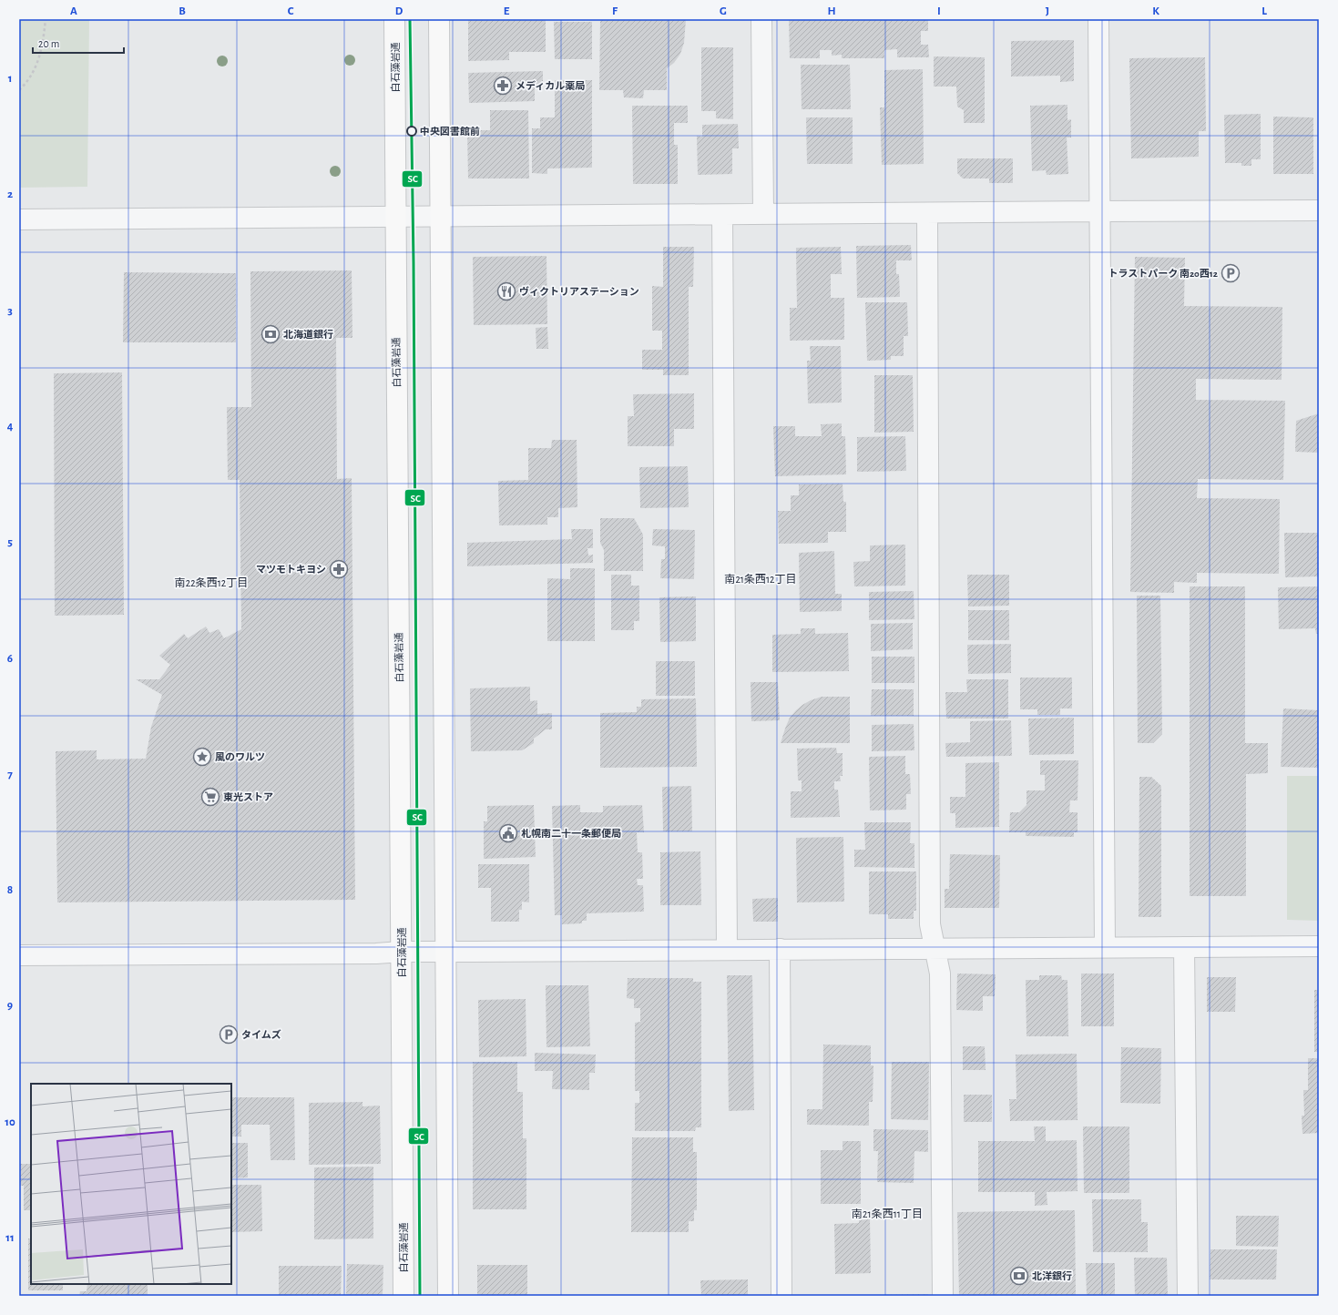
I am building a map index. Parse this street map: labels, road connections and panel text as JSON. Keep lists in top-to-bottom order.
{
  "streets": {
    "main road": ["白石藻岩通"]
  },
  "districts": ["南21条西12丁目", "南22条西12丁目", "南21条西11丁目"],
  "places": {
    "pharmacy": ["メディカル薬局", "マツモトキヨシ"],
    "other": ["中央図書館前"],
    "parking": ["トラストパーク 南20西12", "タイムズ"],
    "restaurant": ["ヴィクトリアステーション"],
    "bank": ["北海道銀行", "北洋銀行"],
    "place": ["風のワルツ"],
    "supermarket": ["東光ストア"],
    "public building": ["札幌南二十一条郵便局"]
  },
  "lines": ["transit line SC"],
  "scale_bar": "20 m",
  "grid": {
    "columns": [
      "A",
      "B",
      "C",
      "D",
      "E",
      "F",
      "G",
      "H",
      "I",
      "J",
      "K",
      "L"
    ],
    "rows": [
      "1",
      "2",
      "3",
      "4",
      "5",
      "6",
      "7",
      "8",
      "9",
      "10",
      "11"
    ]
  }
}
